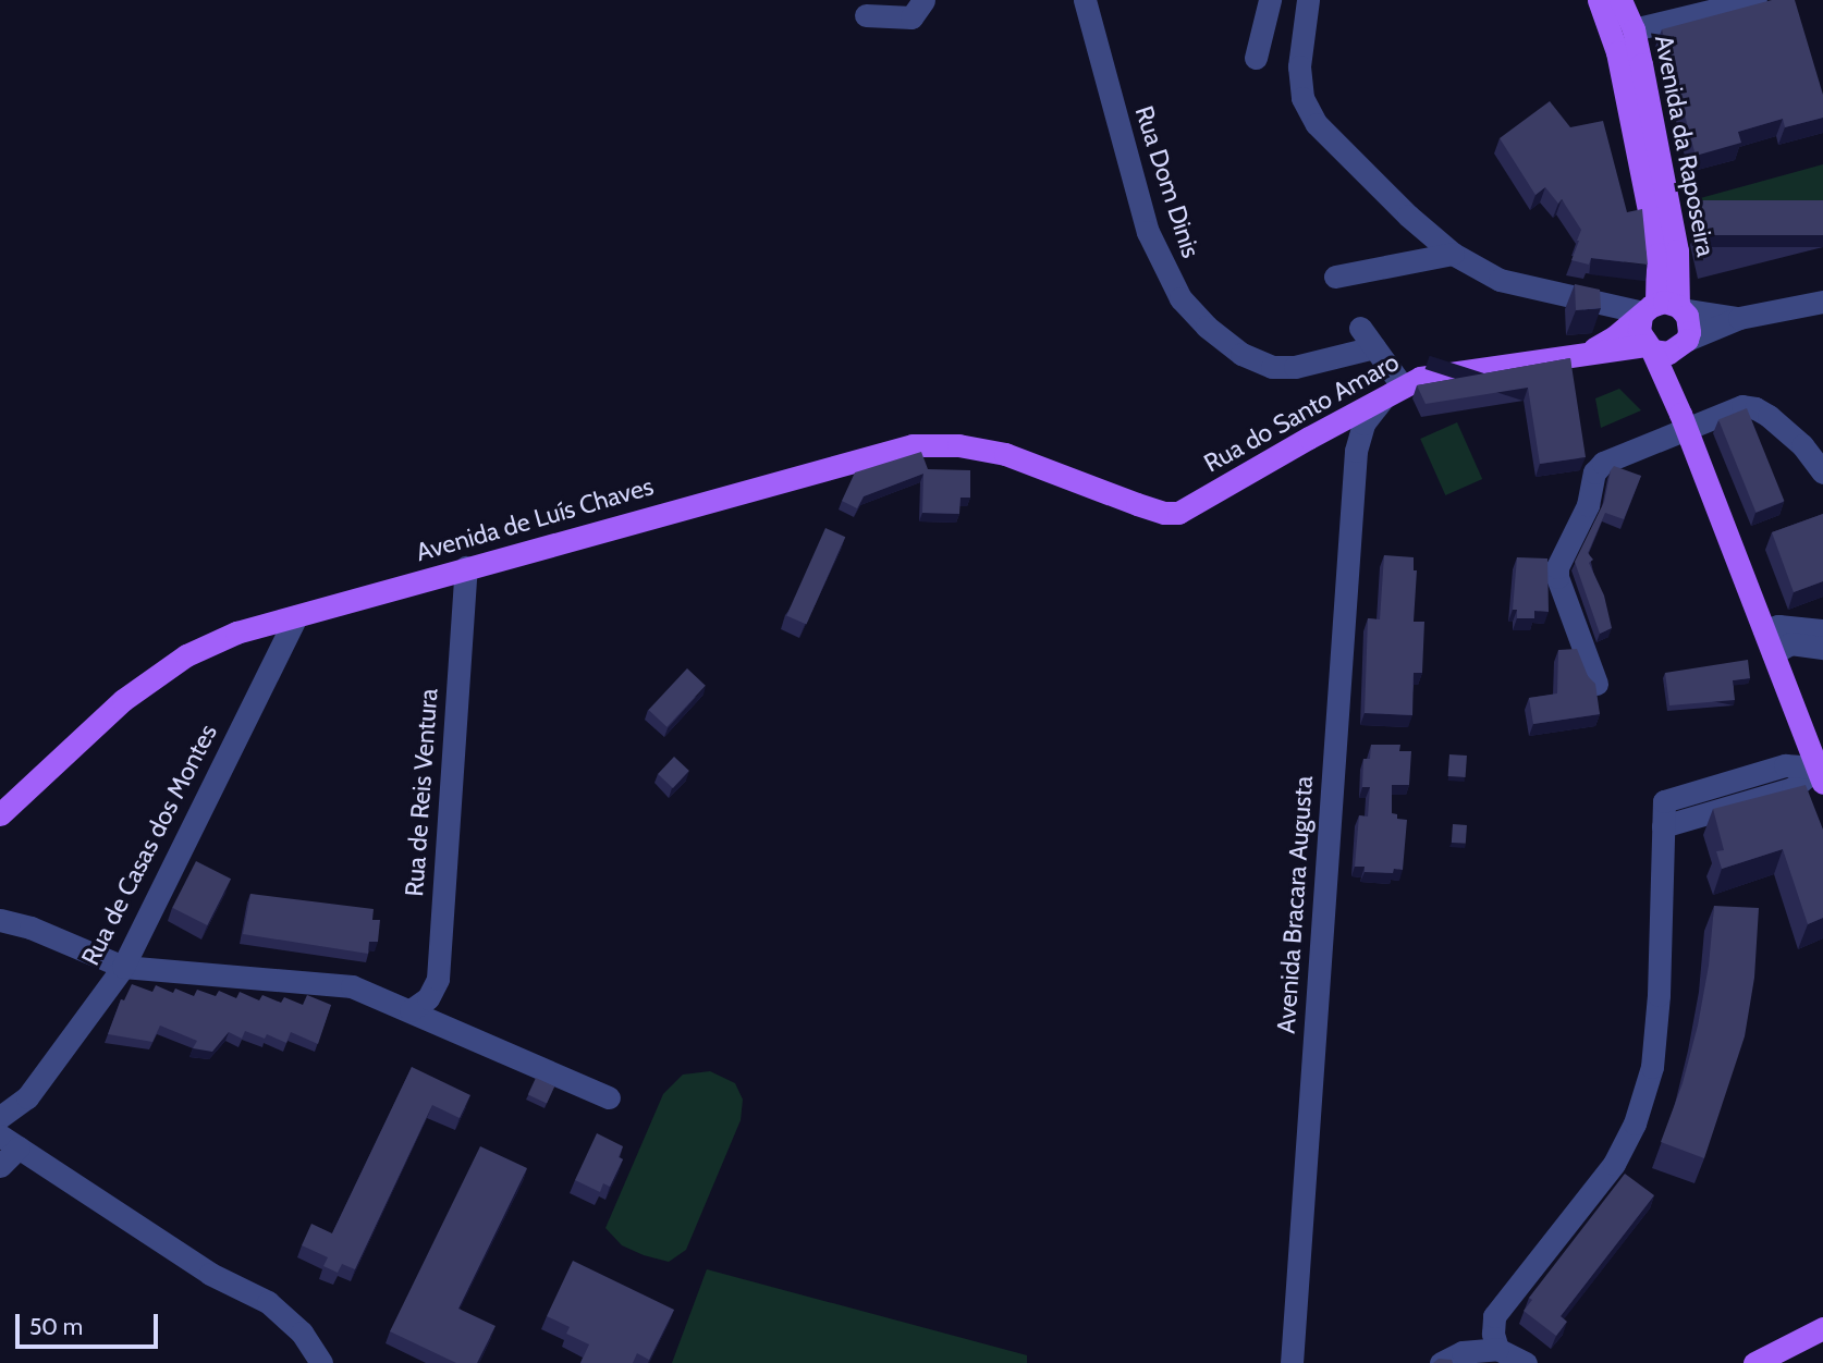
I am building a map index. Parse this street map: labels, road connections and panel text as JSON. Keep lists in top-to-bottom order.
{
  "streets": {
    "main road": ["Avenida da Raposeira", "Rua do Santo Amaro", "Avenida de Luís Chaves"],
    "street": [
      "Rua Dom Dinis",
      "Rua de Reis Ventura",
      "Rua de Casas dos Montes",
      "Avenida Bracara Augusta"
    ]
  },
  "crossings": [
    ["Avenida da Raposeira", "Rua do Santo Amaro"],
    ["Rua do Santo Amaro", "Avenida de Luís Chaves"],
    ["Rua do Santo Amaro", "Avenida Bracara Augusta"],
    ["Avenida de Luís Chaves", "Rua de Reis Ventura"],
    ["Avenida de Luís Chaves", "Rua de Casas dos Montes"]
  ],
  "scale_bar": "50 m"
}
